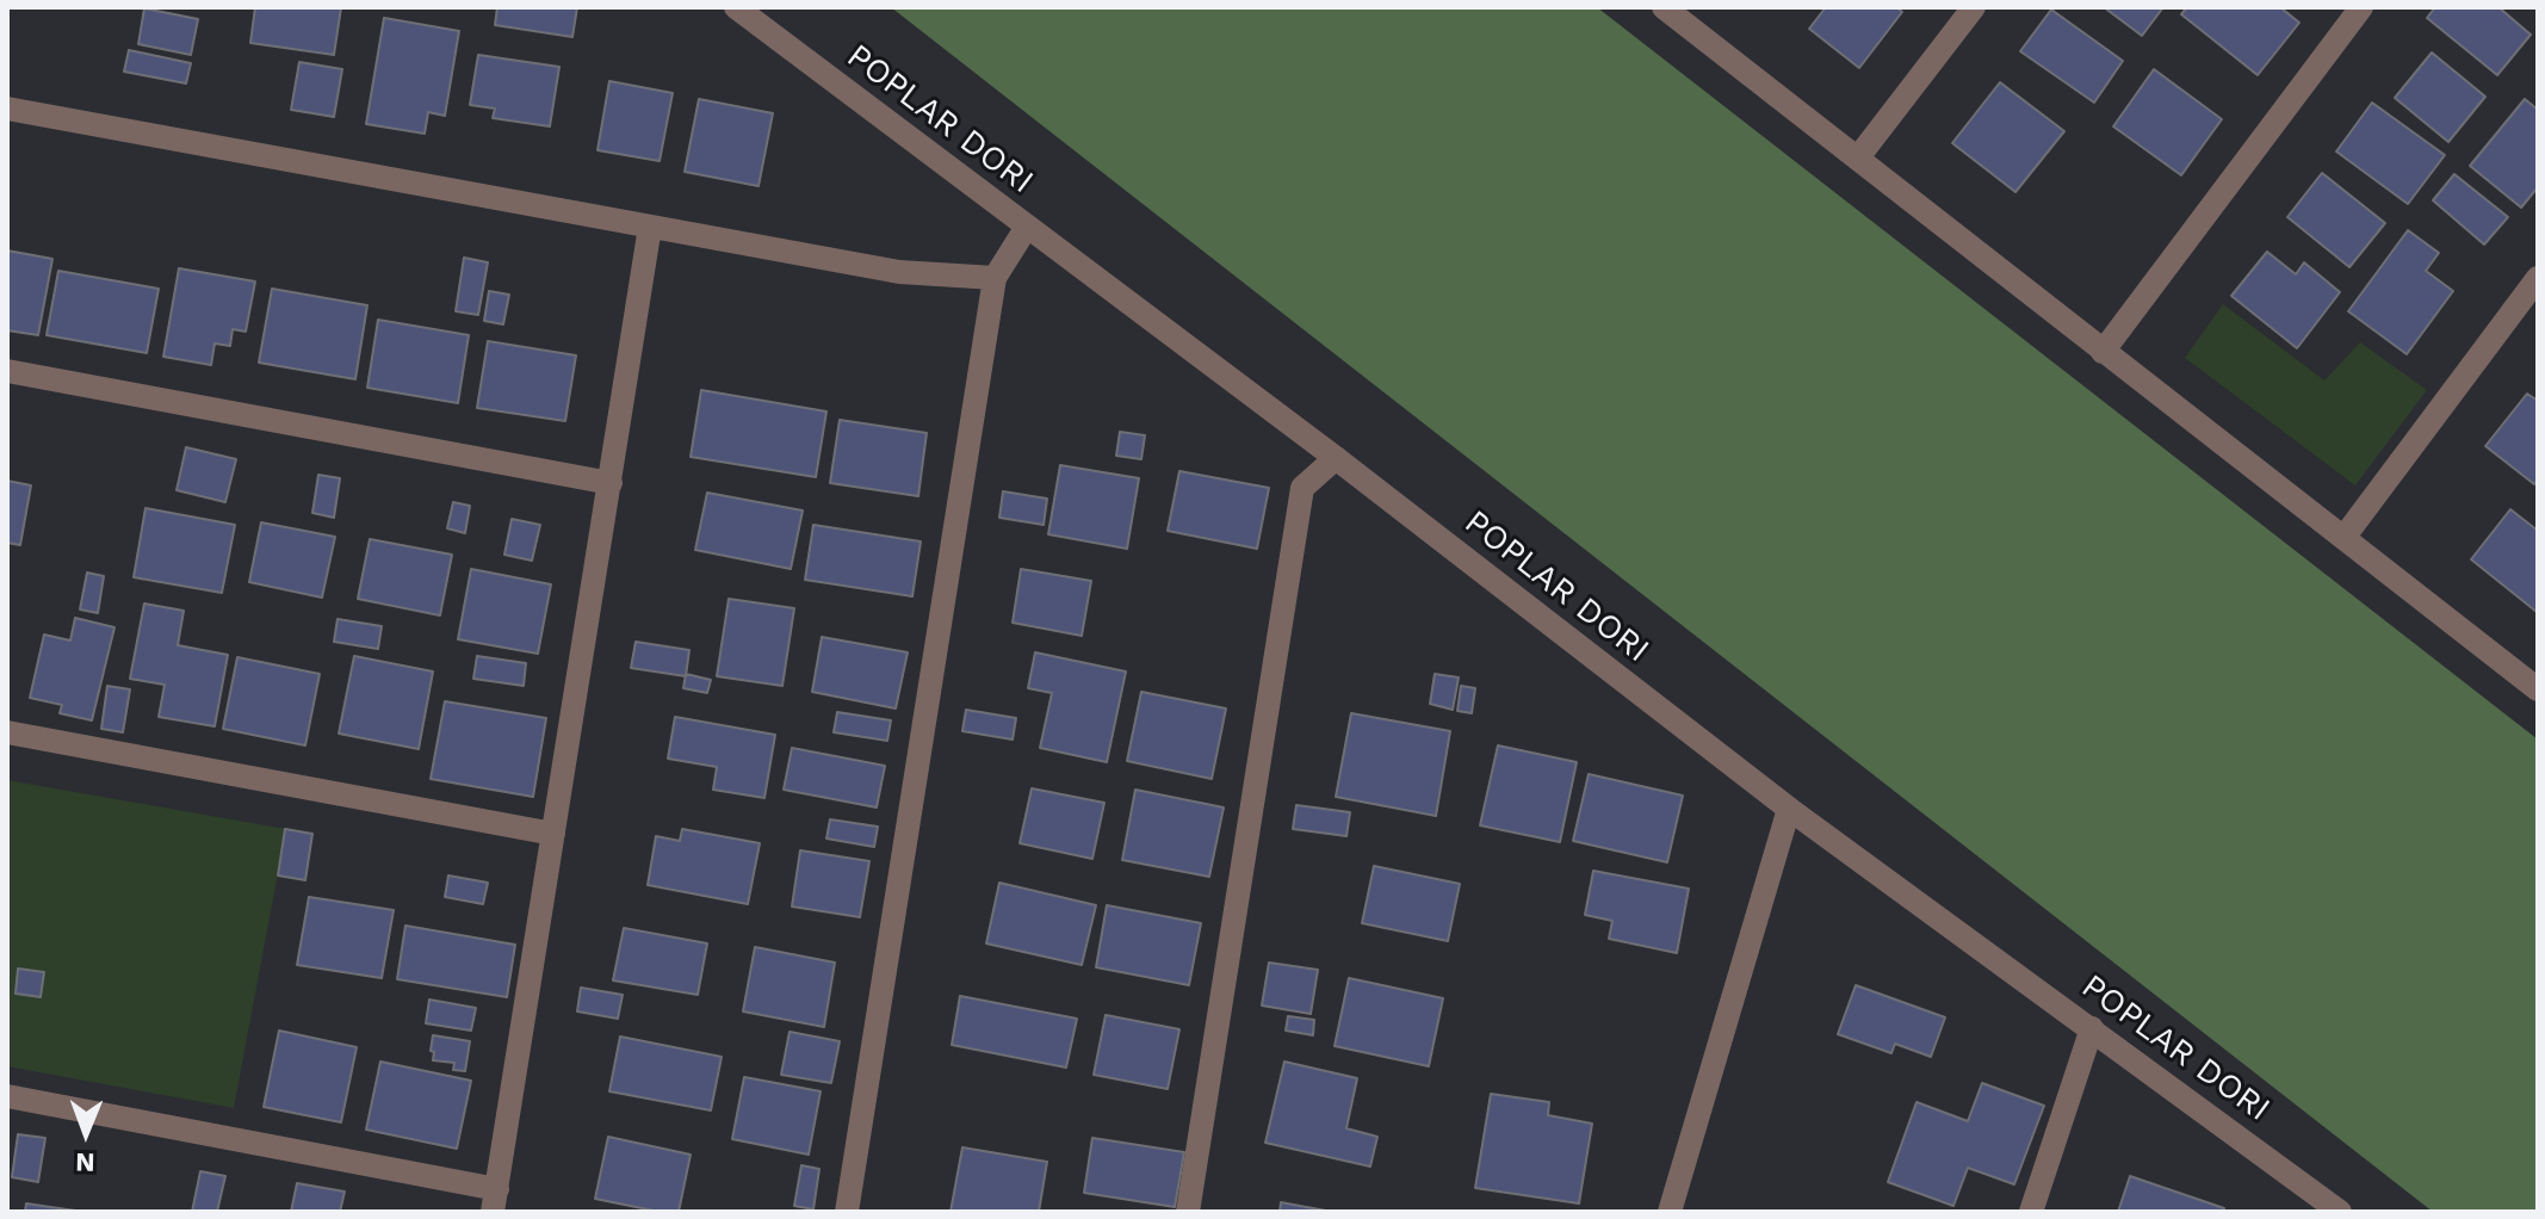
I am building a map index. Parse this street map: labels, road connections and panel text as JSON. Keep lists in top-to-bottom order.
{
  "streets": {
    "street": ["POPLAR DORI"]
  },
  "north": "bottom"
}
